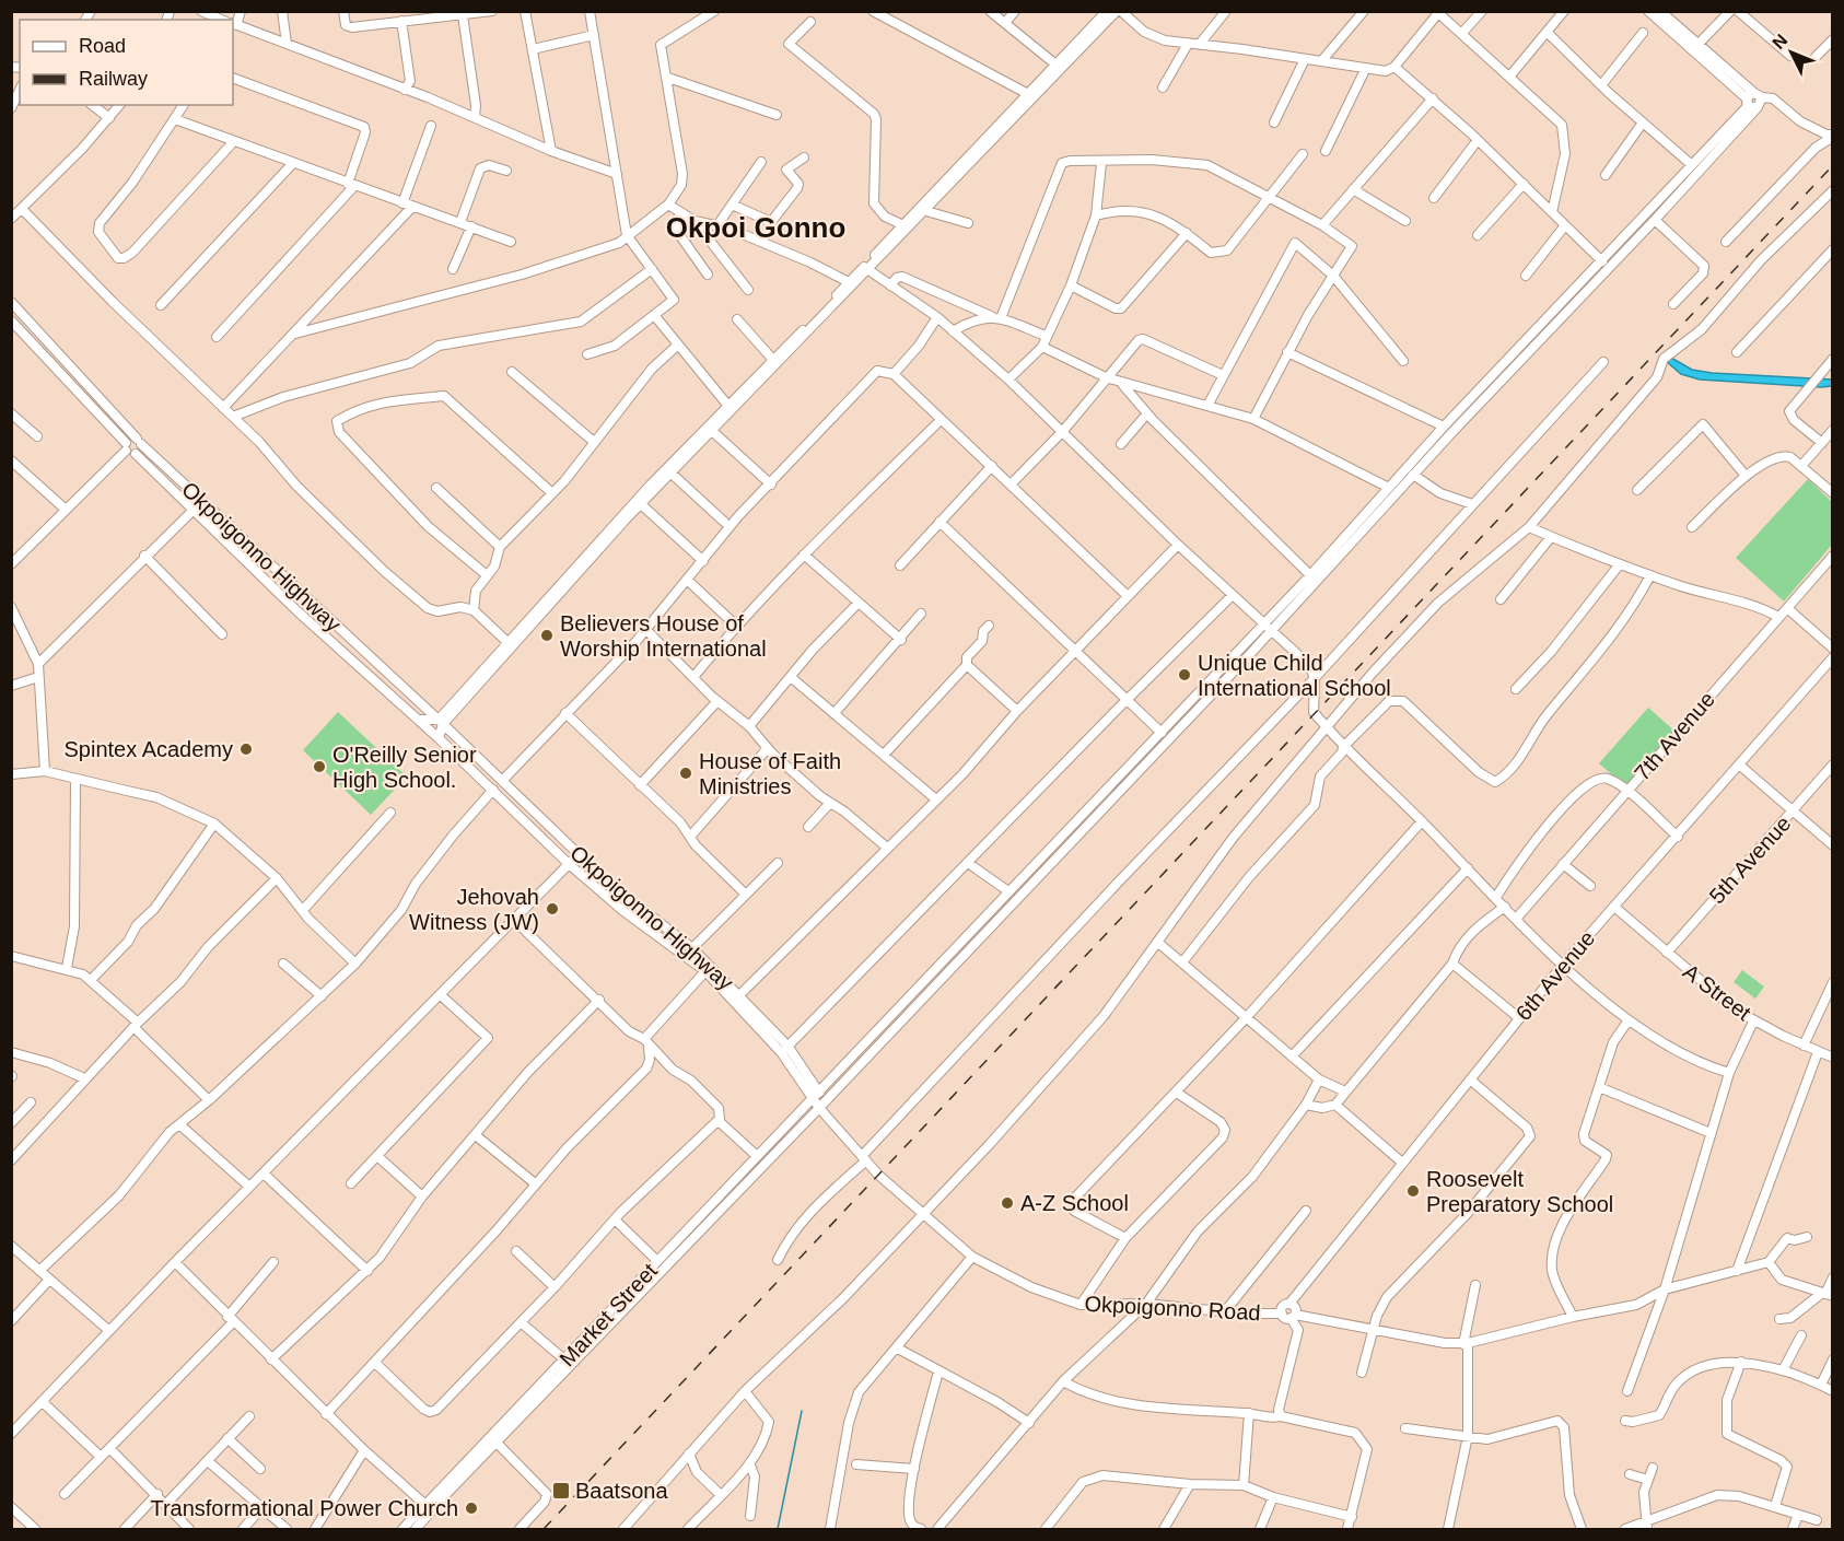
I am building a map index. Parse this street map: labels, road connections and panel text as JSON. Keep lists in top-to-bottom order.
{
  "streets": {
    "street": [
      "Okpoigonno Highway",
      "7th Avenue",
      "5th Avenue",
      "6th Avenue",
      "A Street",
      "Okpoigonno Road",
      "Market Street"
    ]
  },
  "crossings": [
    ["Okpoigonno Highway", "Market Street"],
    ["5th Avenue", "A Street"],
    ["6th Avenue", "A Street"],
    ["6th Avenue", "Okpoigonno Road"],
    ["Okpoigonno Road", "Market Street"]
  ],
  "districts": ["Okpoi Gonno"],
  "places": {
    "other": [
      "Believers House of Worship International",
      "Unique Child International School",
      "Spintex Academy",
      "O'Reilly Senior High School.",
      "House of Faith Ministries",
      "Jehovah Witness (JW)",
      "Roosevelt Preparatory School",
      "A-Z School",
      "Transformational Power Church"
    ],
    "transit": ["Baatsona"]
  },
  "legend": ["Road", "Railway"],
  "north": "top left"
}
